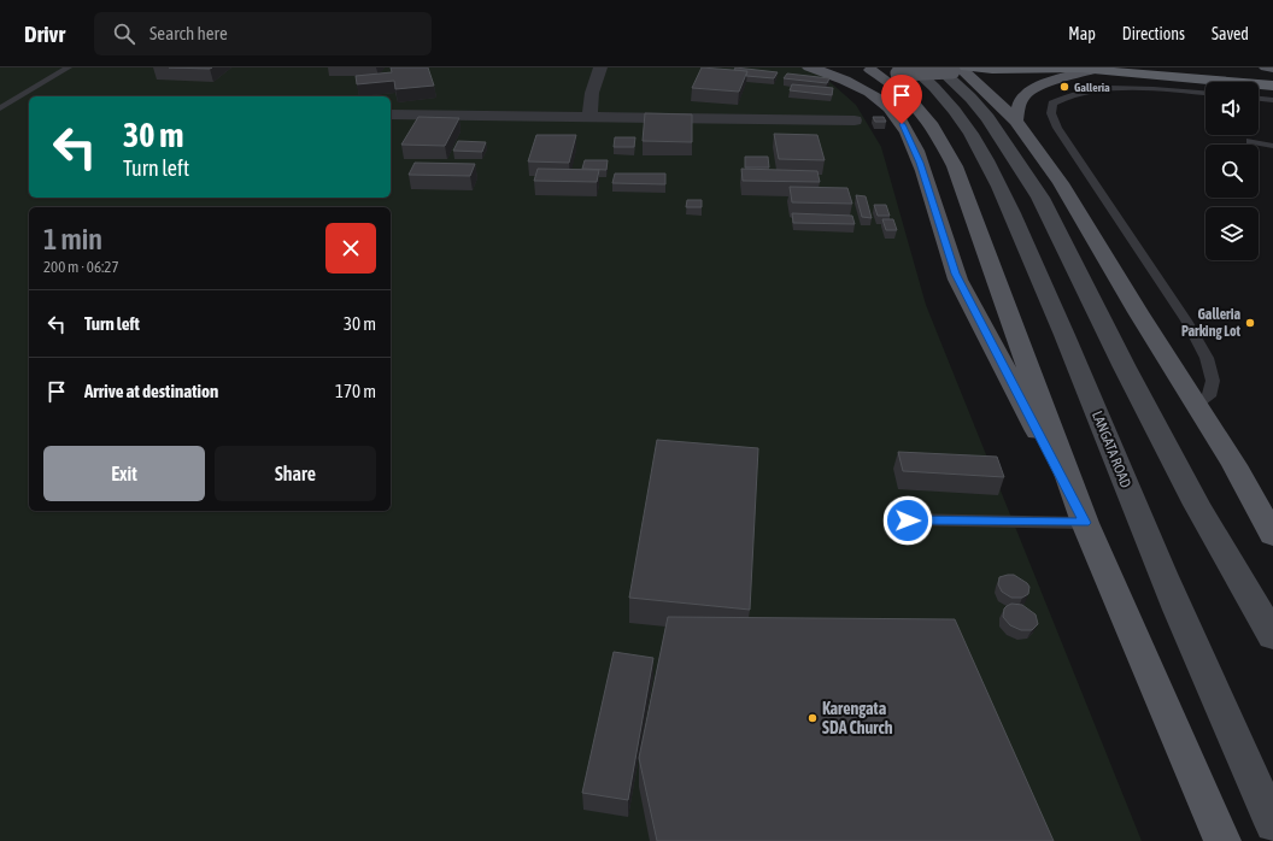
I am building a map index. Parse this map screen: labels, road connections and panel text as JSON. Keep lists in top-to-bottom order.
{
  "streets": {
    "main road": ["LANGATA ROAD"]
  },
  "places": ["Galleria", "Galleria Parking Lot", "Karengata SDA Church"],
  "page": {
    "header": "Drivr",
    "search": "Search here",
    "nav": ["Map", "Directions", "Saved"],
    "turn": ["30 m", "Turn left"],
    "heading": ["1 min", "200 m · 06:27"],
    "list": [
      {
        "name": "Turn left",
        "value": "30 m"
      },
      {
        "name": "Arrive at destination",
        "value": "170 m"
      }
    ],
    "buttons": ["Exit", "Share"]
  }
}
